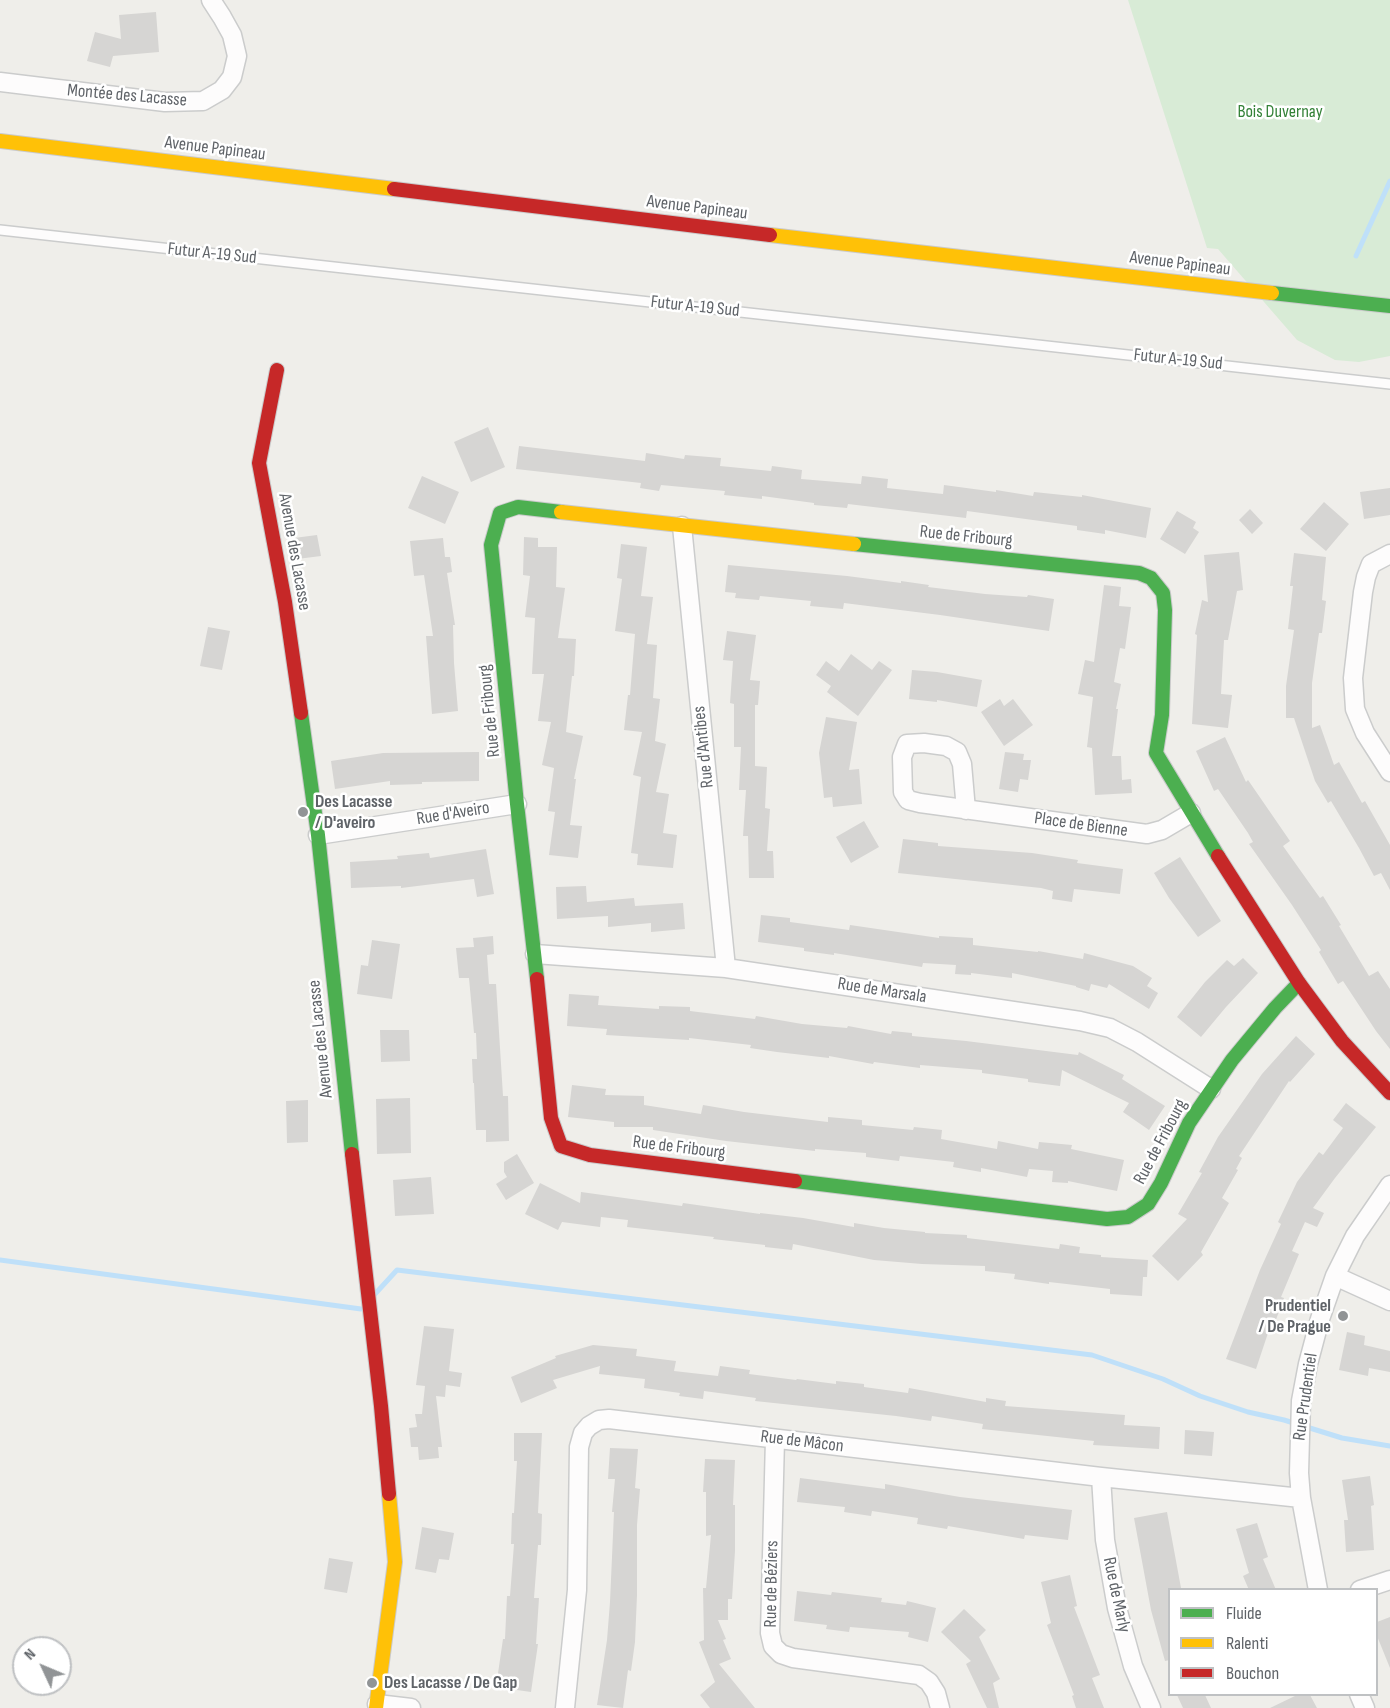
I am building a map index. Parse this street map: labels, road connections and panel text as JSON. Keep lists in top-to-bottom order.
{
  "streets": {
    "main road": ["Avenue Papineau", "Rue de Fribourg", "Avenue des Lacasse"],
    "street": [
      "Montée des Lacasse",
      "Rue d'Antibes",
      "Rue d'Aveiro",
      "Place de Bienne",
      "Rue de Marsala",
      "Rue Prudentiel",
      "Rue de Mâcon",
      "Rue de Béziers",
      "Rue de Marly"
    ],
    "lane": ["Futur A-19 Sud"]
  },
  "crossings": [
    ["Rue de Fribourg", "Rue d'Antibes"],
    ["Rue de Fribourg", "Rue d'Aveiro"],
    ["Rue de Fribourg", "Place de Bienne"],
    ["Rue de Fribourg", "Rue de Marsala"],
    ["Avenue des Lacasse", "Rue d'Aveiro"],
    ["Rue d'Antibes", "Rue de Marsala"],
    ["Rue Prudentiel", "Rue de Mâcon"],
    ["Rue de Mâcon", "Rue de Béziers"],
    ["Rue de Mâcon", "Rue de Marly"]
  ],
  "parks": ["Bois Duvernay"],
  "places": ["Des Lacasse / D'aveiro", "Prudentiel / De Prague", "Des Lacasse / De Gap"],
  "legend": ["Fluide", "Ralenti", "Bouchon"],
  "north": "top left"
}
